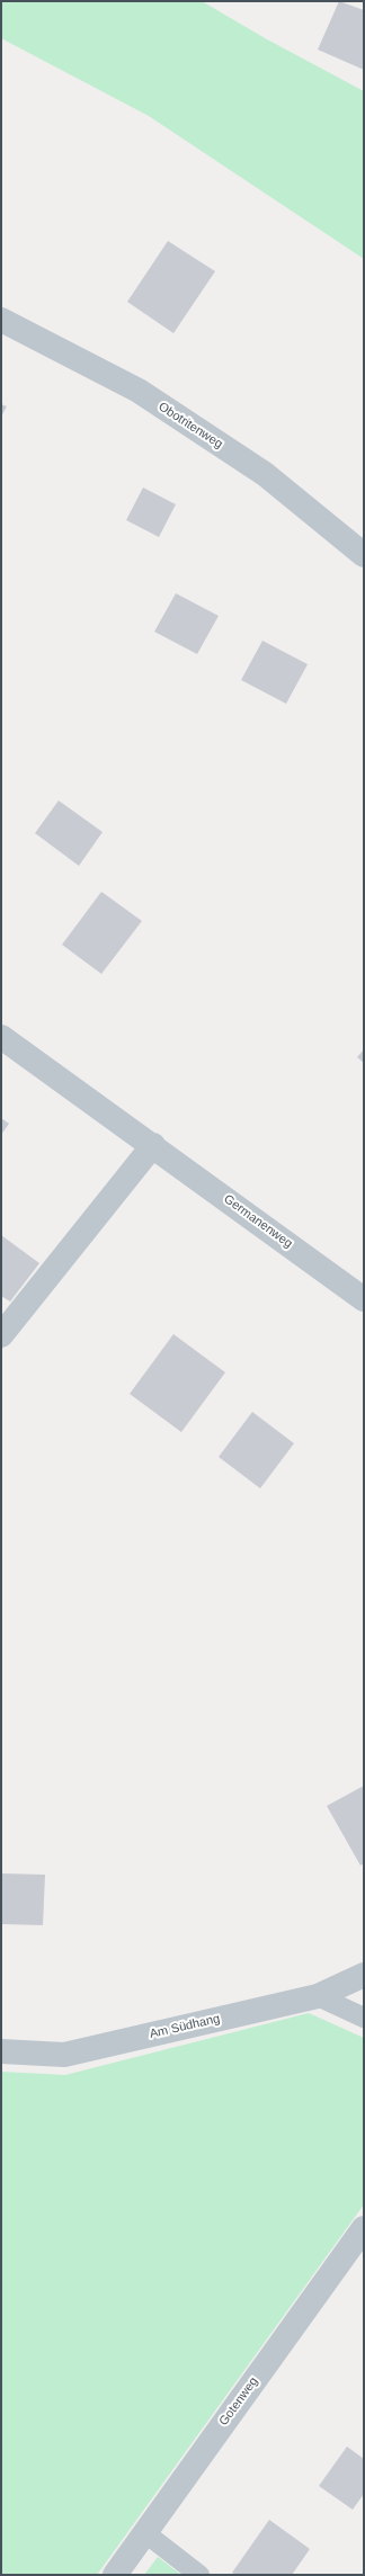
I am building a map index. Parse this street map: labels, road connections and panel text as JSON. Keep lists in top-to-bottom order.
{
  "streets": {
    "street": [
      "Obotritenweg",
      "Germanenweg",
      "Am Südhang",
      "Gotenweg"
    ]
  }
}
